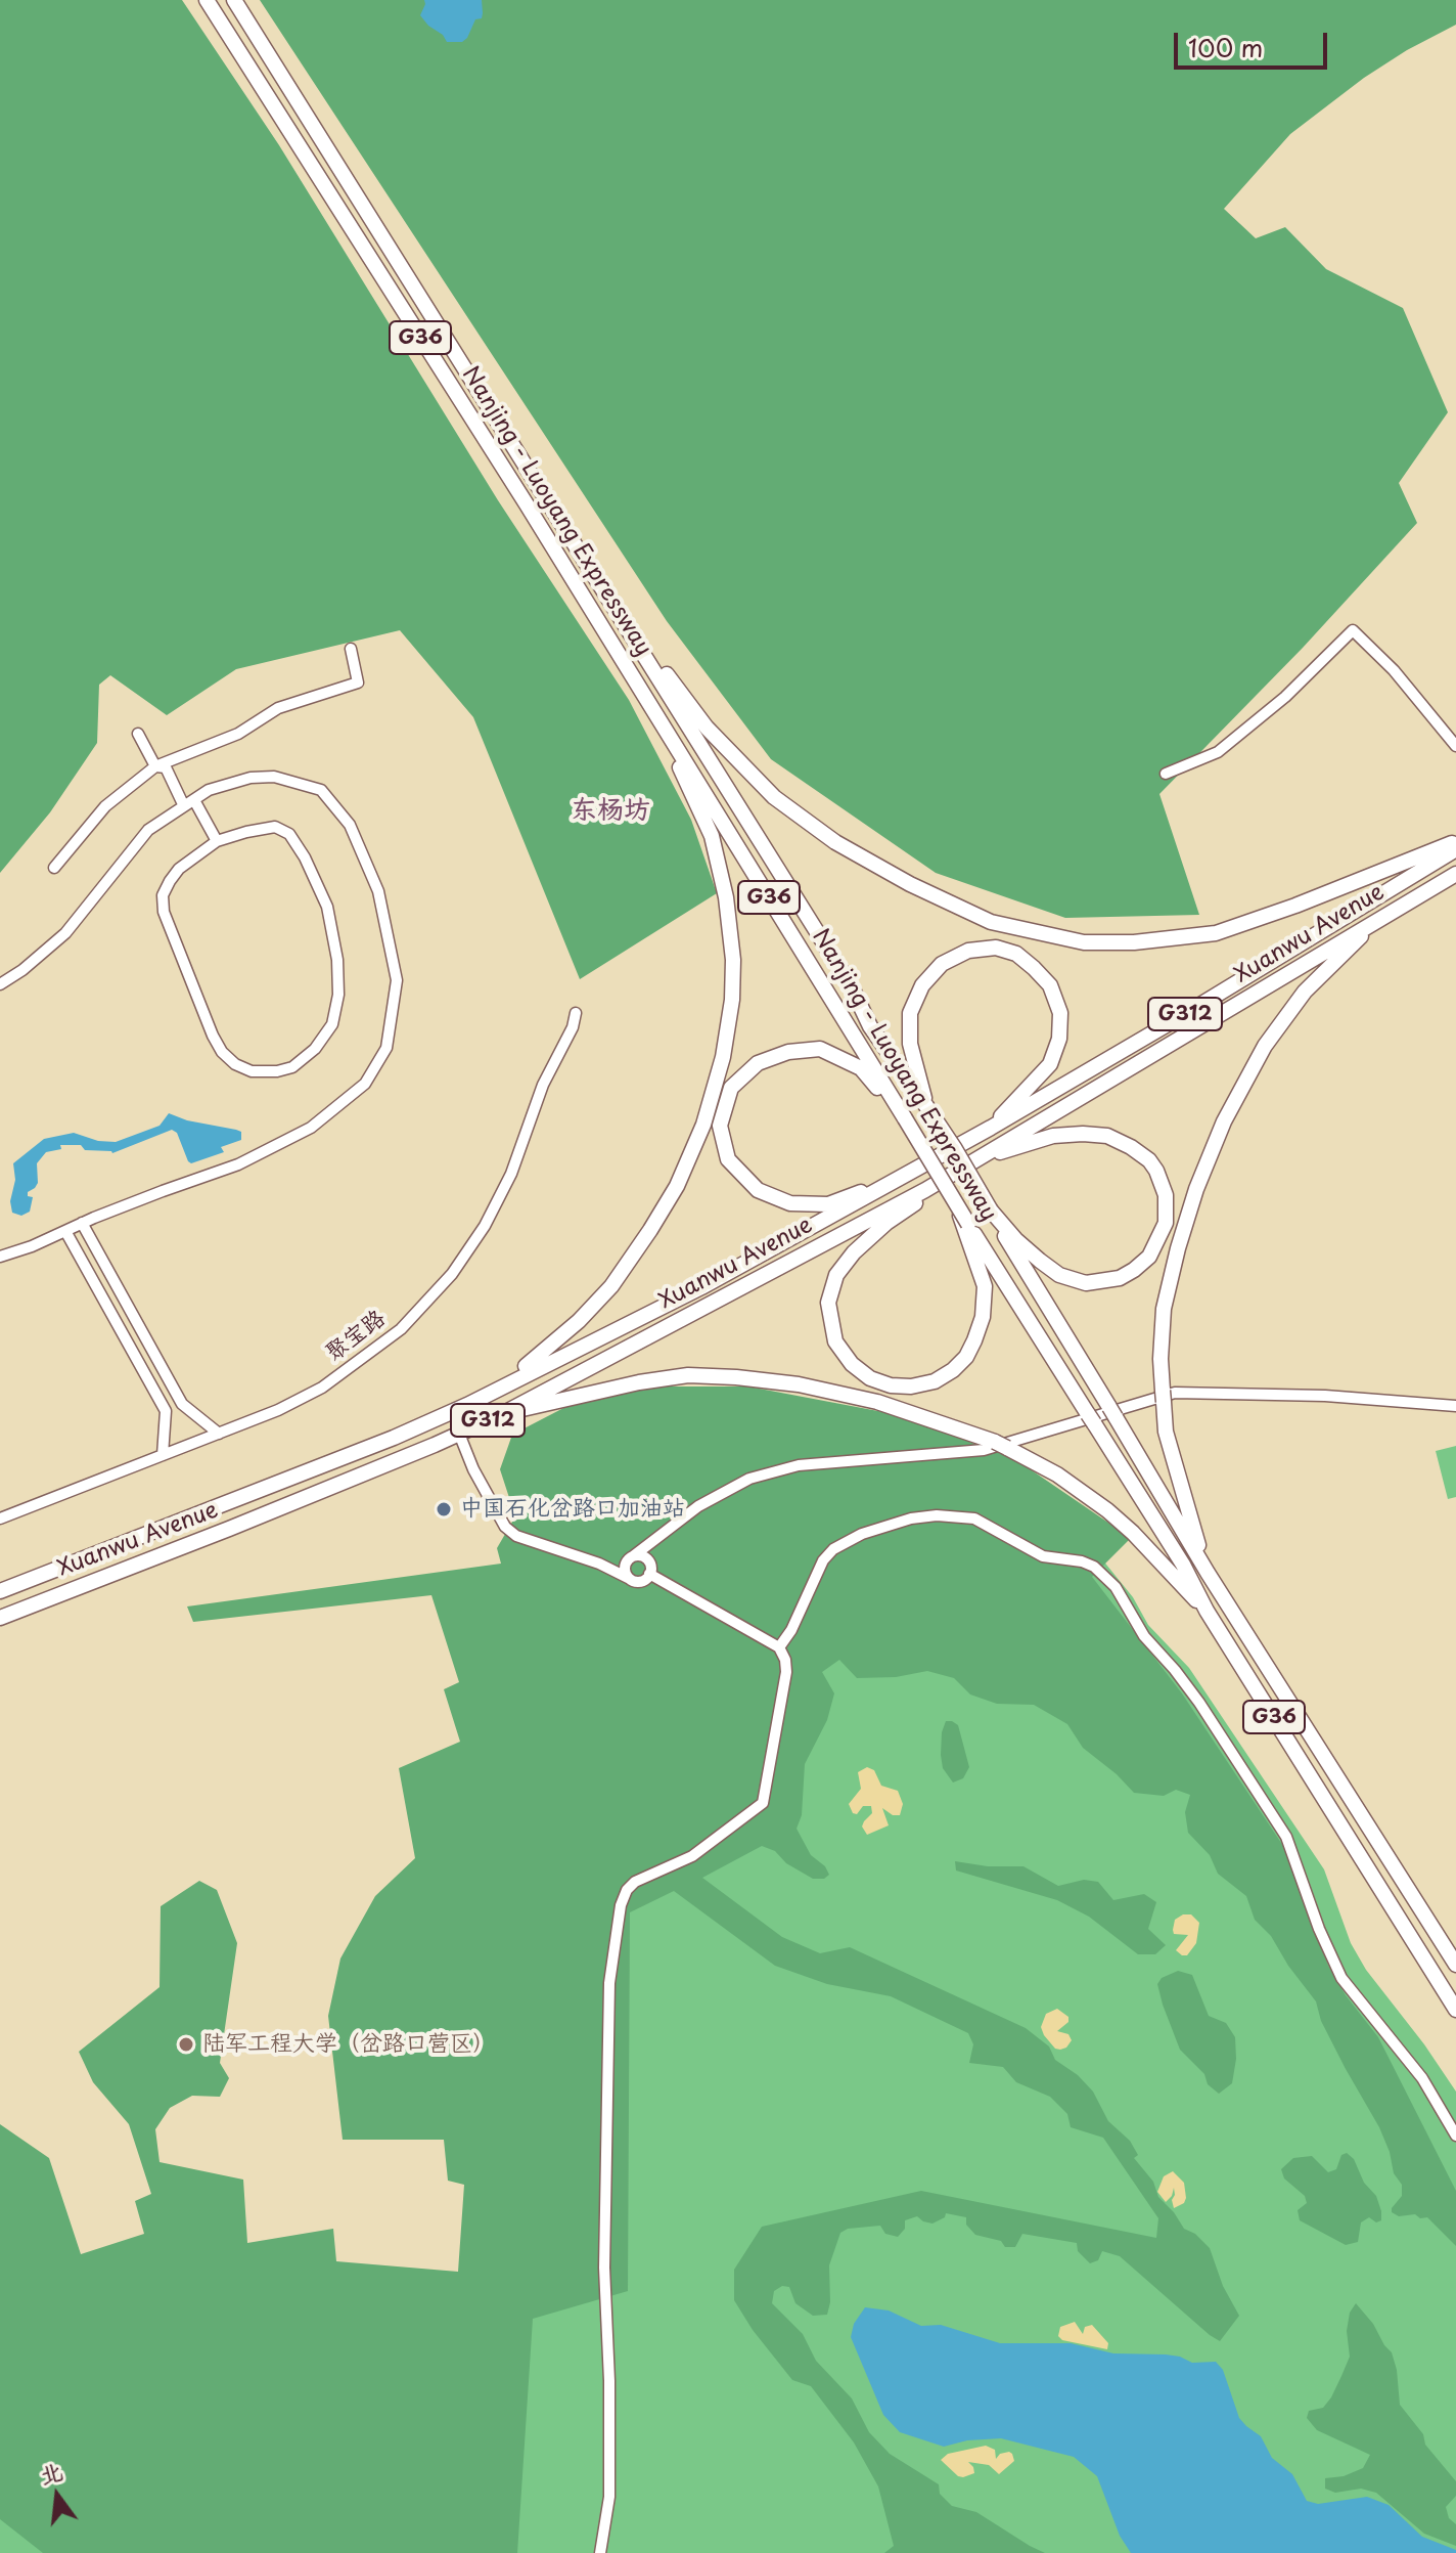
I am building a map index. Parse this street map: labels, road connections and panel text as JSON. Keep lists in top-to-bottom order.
{
  "streets": {
    "highway": [
      "G36",
      "Nanjing - Luoyang Expressway",
      "Xuanwu Avenue",
      "G312"
    ],
    "street": ["聚宝路"]
  },
  "districts": ["东杨坊"],
  "places": ["中国石化岔路口加油站", "陆军工程大学（岔路口营区）"],
  "scale_bar": "100 m",
  "north": "top"
}
